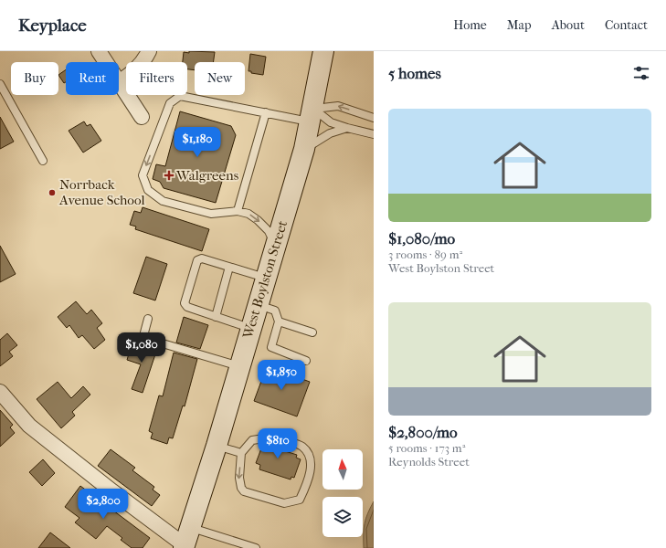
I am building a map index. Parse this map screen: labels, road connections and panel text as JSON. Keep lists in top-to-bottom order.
{
  "streets": {
    "main road": ["West Boylston Street"]
  },
  "places": {
    "health": ["Walgreens"],
    "other": ["Norrback Avenue School"]
  },
  "north": "top",
  "page": {
    "header": "Keyplace",
    "nav": [
      "Home",
      "Map",
      "About",
      "Contact"
    ],
    "heading": "5 homes",
    "chip": [
      "Buy",
      "Rent",
      "Filters",
      "New"
    ],
    "list": [
      {
        "name": "$1,080/mo",
        "note": "3 rooms · 89 m² · West Boylston Street"
      },
      {
        "name": "$2,800/mo",
        "note": "5 rooms · 173 m² · Reynolds Street"
      }
    ],
    "price": [
      "$1,180",
      "$1,080",
      "$1,850",
      "$810",
      "$2,800"
    ]
  }
}
